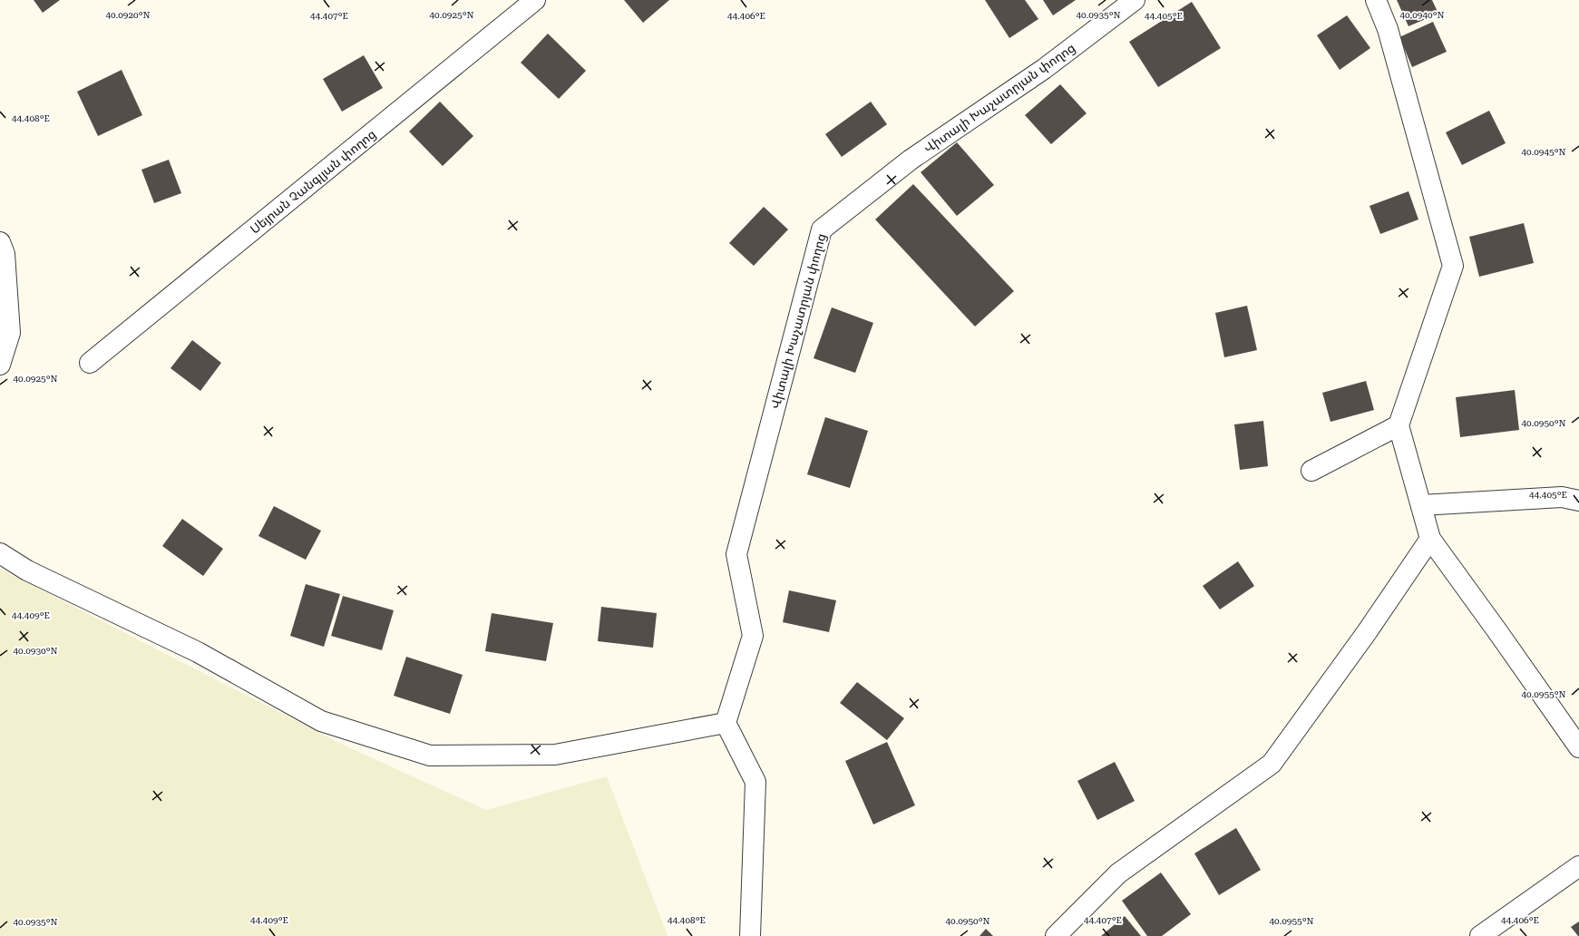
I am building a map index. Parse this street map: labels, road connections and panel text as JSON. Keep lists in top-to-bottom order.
{
  "streets": {
    "street": ["Վիտալի Խաչատրյան փողոց", "Սեյրան Չանգլյան փողոց"]
  },
  "coordinates": [
    "40.0920°N",
    "40.0925°N",
    "40.0935°N",
    "40.0940°N",
    "44.405°E",
    "44.407°E",
    "44.406°E",
    "44.408°E",
    "40.0945°N",
    "40.0950°N",
    "44.409°E",
    "40.0930°N",
    "40.0955°N"
  ]
}
